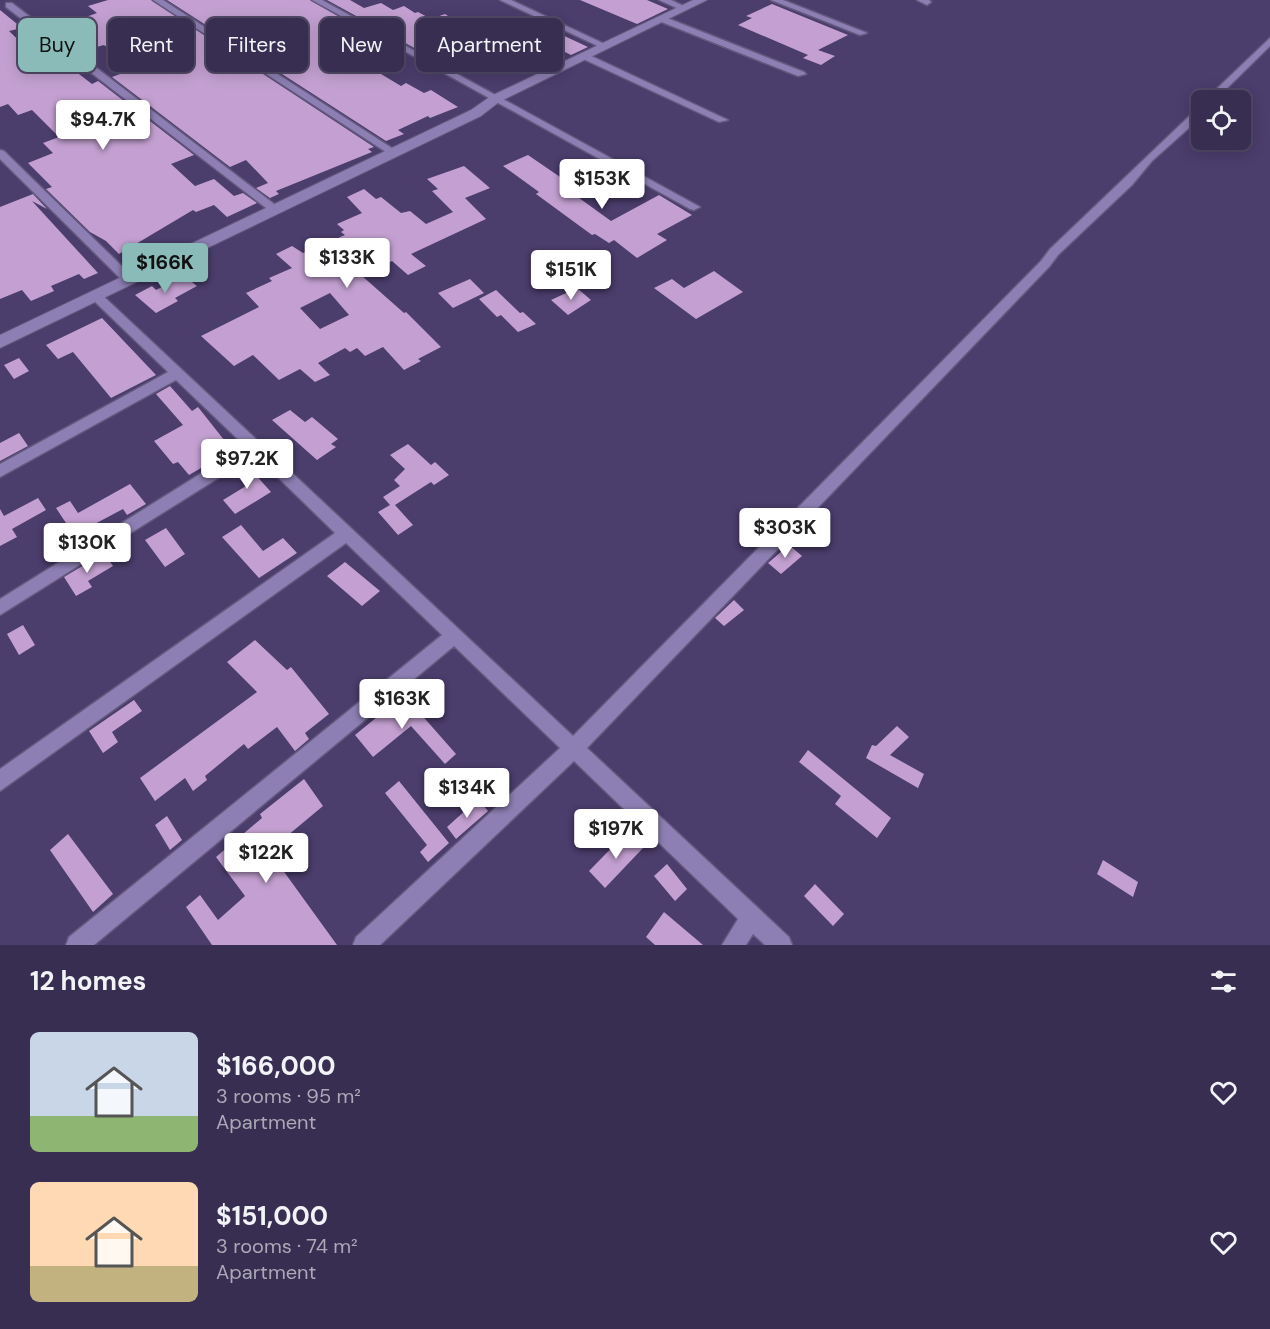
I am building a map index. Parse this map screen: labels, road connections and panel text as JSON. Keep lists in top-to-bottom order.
{
  "page": {
    "chip": [
      "Buy",
      "Rent",
      "Filters",
      "New",
      "Apartment"
    ],
    "price": [
      "$94.7K",
      "$153K",
      "$133K",
      "$166K",
      "$151K",
      "$97.2K",
      "$303K",
      "$130K",
      "$163K",
      "$134K",
      "$197K",
      "$122K"
    ],
    "heading": "12 homes",
    "list": [
      {
        "name": "$166,000",
        "note": "3 rooms · 95 m² · Apartment"
      },
      {
        "name": "$151,000",
        "note": "3 rooms · 74 m² · Apartment"
      }
    ]
  }
}
